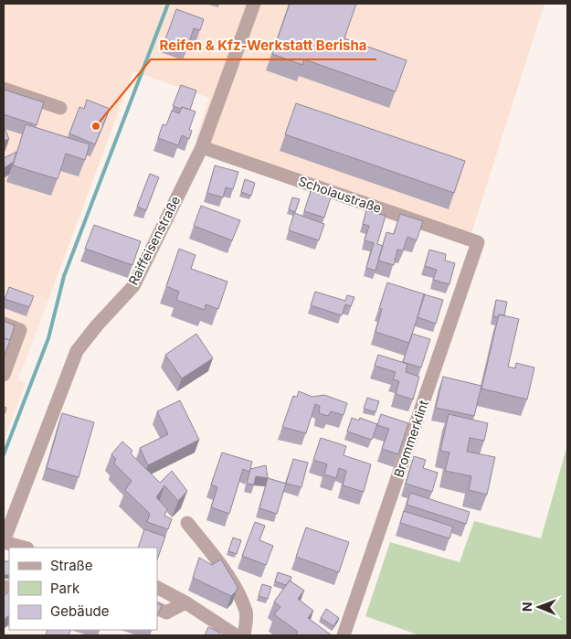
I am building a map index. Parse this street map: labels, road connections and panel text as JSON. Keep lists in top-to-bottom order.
{
  "streets": {
    "street": ["Scholaustraße", "Raiffeisenstraße", "Brommerklint"]
  },
  "crossings": [
    ["Scholaustraße", "Raiffeisenstraße"],
    ["Scholaustraße", "Brommerklint"]
  ],
  "places": ["Reifen & Kfz-Werkstatt Berisha"],
  "legend": ["Straße", "Park", "Gebäude"],
  "north": "left"
}
